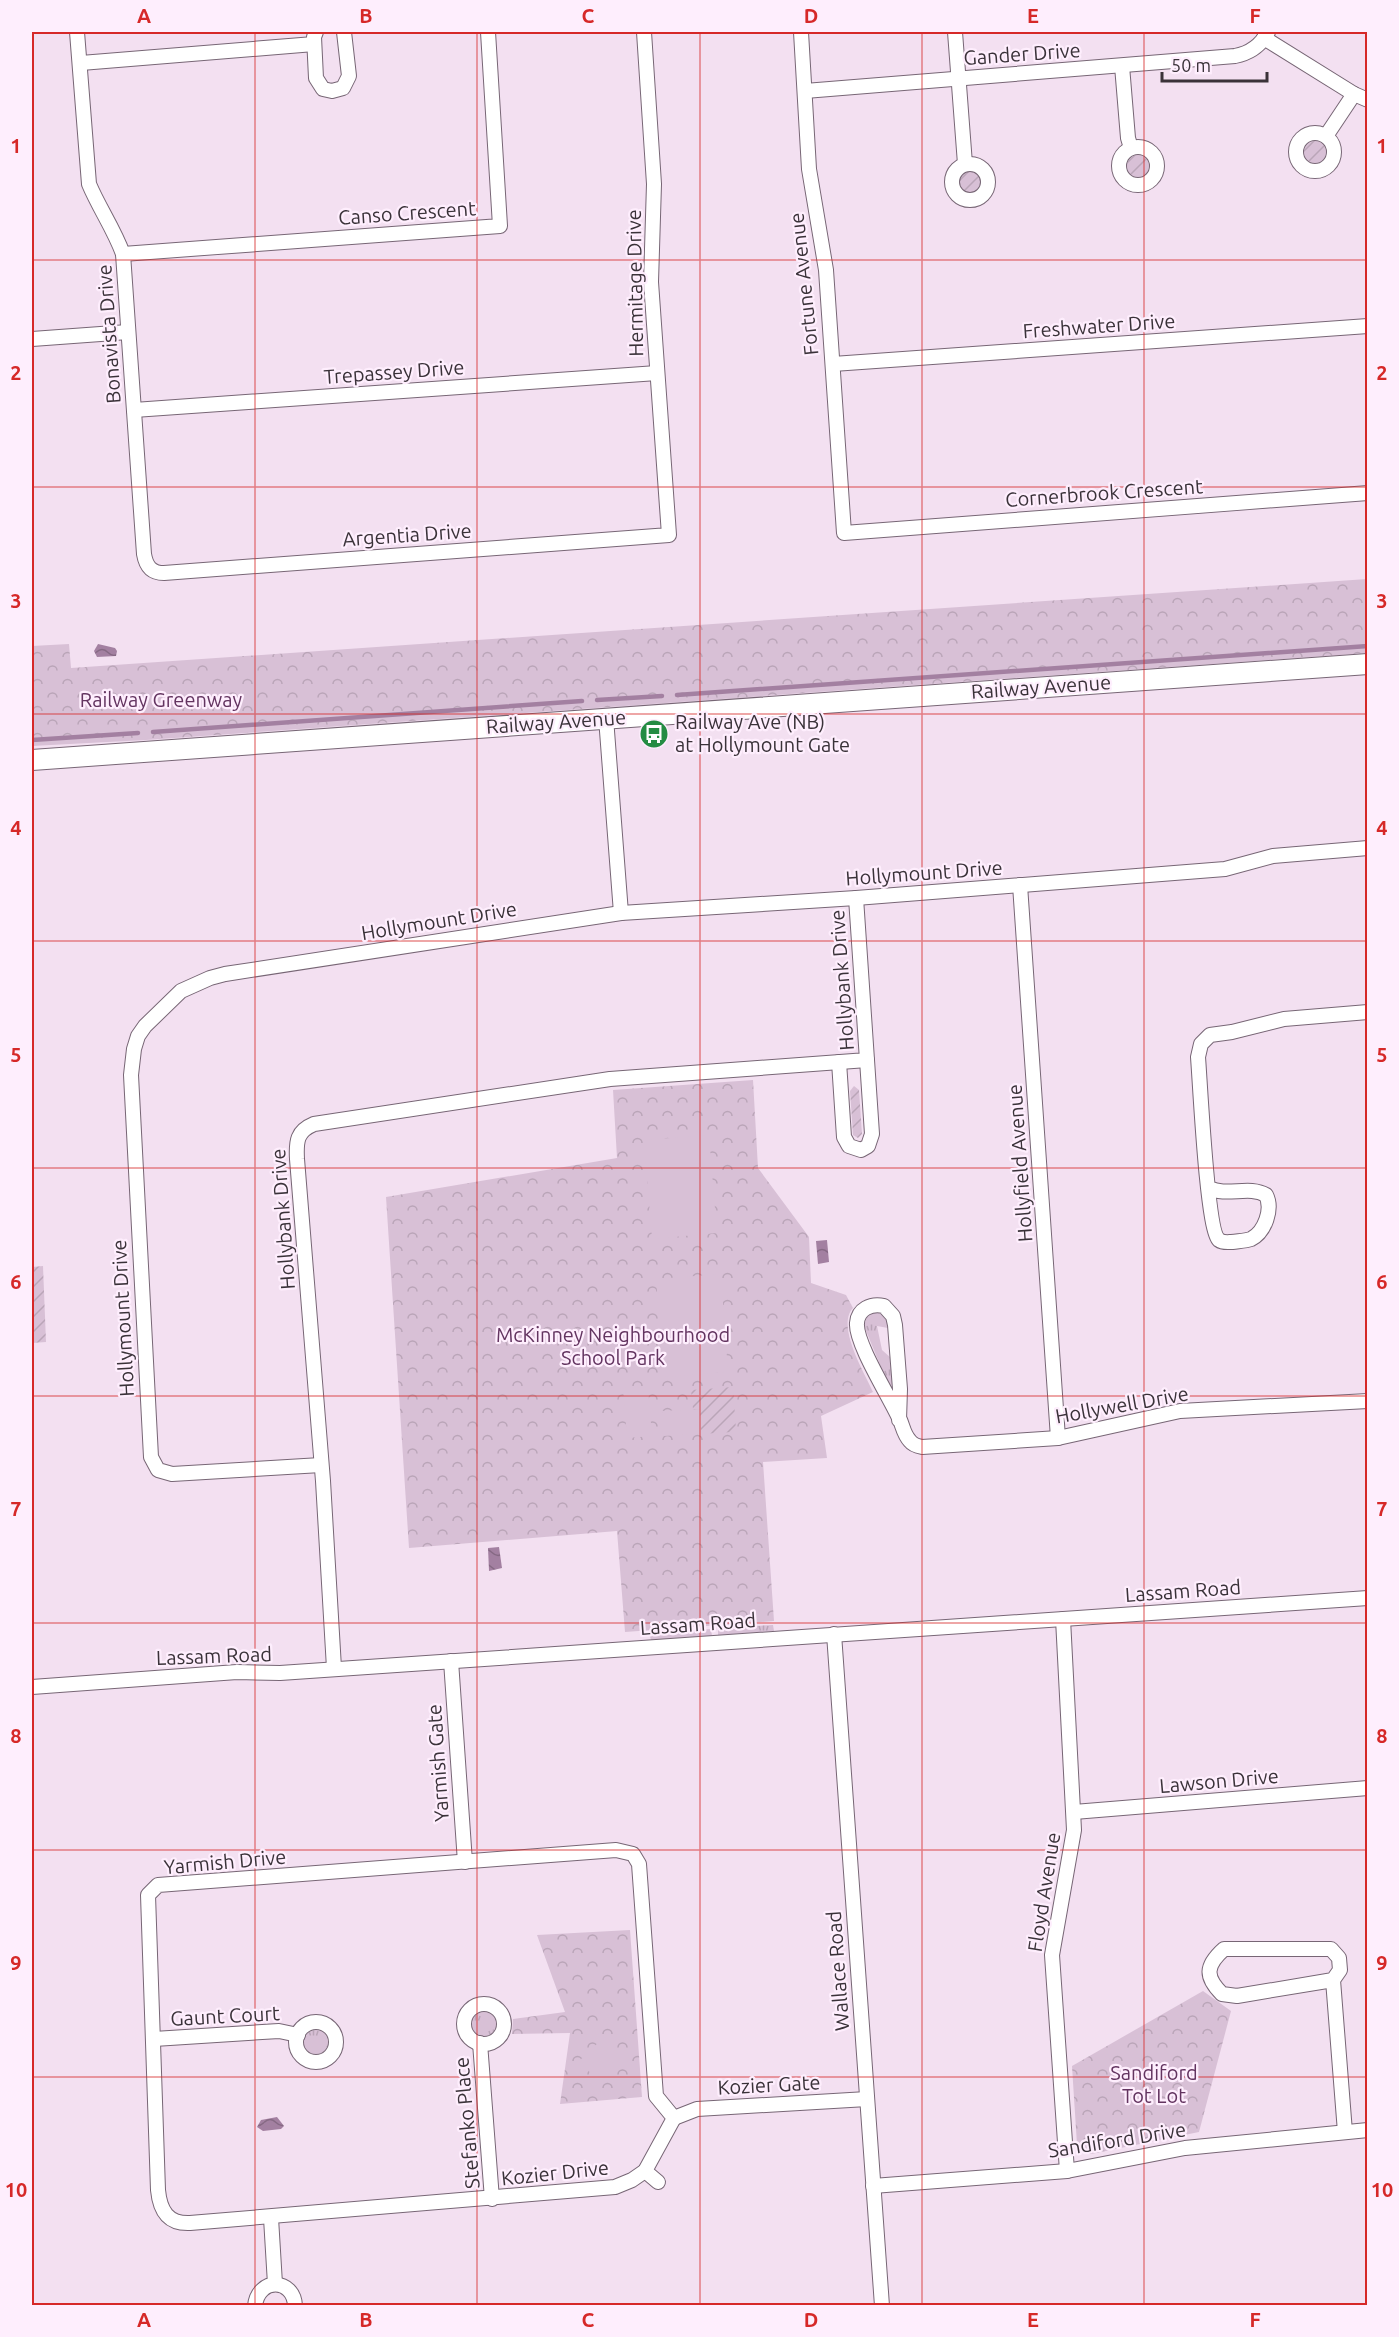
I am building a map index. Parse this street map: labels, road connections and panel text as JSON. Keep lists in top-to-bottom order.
{
  "streets": {
    "main road": ["Railway Avenue"],
    "street": [
      "Gander Drive",
      "Canso Crescent",
      "Hermitage Drive",
      "Fortune Avenue",
      "Freshwater Drive",
      "Bonavista Drive",
      "Trepassey Drive",
      "Cornerbrook Crescent",
      "Argentia Drive",
      "Hollymount Drive",
      "Hollybank Drive",
      "Hollyfield Avenue",
      "Hollywell Drive",
      "Lassam Road",
      "Yarmish Gate",
      "Lawson Drive",
      "Yarmish Drive",
      "Floyd Avenue",
      "Wallace Road",
      "Gaunt Court",
      "Kozier Gate",
      "Stefanko Place",
      "Sandiford Drive",
      "Kozier Drive"
    ]
  },
  "crossings": [
    ["Gander Drive", "Fortune Avenue"],
    ["Canso Crescent", "Bonavista Drive"],
    ["Hermitage Drive", "Trepassey Drive"],
    ["Hermitage Drive", "Argentia Drive"],
    ["Fortune Avenue", "Freshwater Drive"],
    ["Fortune Avenue", "Cornerbrook Crescent"],
    ["Bonavista Drive", "Trepassey Drive"],
    ["Bonavista Drive", "Argentia Drive"],
    ["Hollymount Drive", "Hollybank Drive"],
    ["Hollymount Drive", "Hollyfield Avenue"],
    ["Hollybank Drive", "Lassam Road"],
    ["Hollyfield Avenue", "Hollywell Drive"],
    ["Lassam Road", "Yarmish Gate"],
    ["Lassam Road", "Floyd Avenue"],
    ["Lassam Road", "Wallace Road"],
    ["Yarmish Gate", "Yarmish Drive"],
    ["Lawson Drive", "Floyd Avenue"],
    ["Yarmish Drive", "Gaunt Court"],
    ["Yarmish Drive", "Kozier Gate"],
    ["Yarmish Drive", "Kozier Drive"],
    ["Floyd Avenue", "Sandiford Drive"],
    ["Wallace Road", "Kozier Gate"],
    ["Wallace Road", "Sandiford Drive"],
    ["Stefanko Place", "Kozier Drive"]
  ],
  "parks": ["Railway Greenway", "McKinney Neighbourhood School Park", "Sandiford Tot Lot"],
  "places": {
    "bus stop": ["Railway Ave (NB) at Hollymount Gate"]
  },
  "scale_bar": "50 m",
  "grid": {
    "columns": [
      "A",
      "B",
      "C",
      "D",
      "E",
      "F"
    ],
    "rows": [
      "1",
      "2",
      "3",
      "4",
      "5",
      "6",
      "7",
      "8",
      "9",
      "10"
    ]
  }
}
